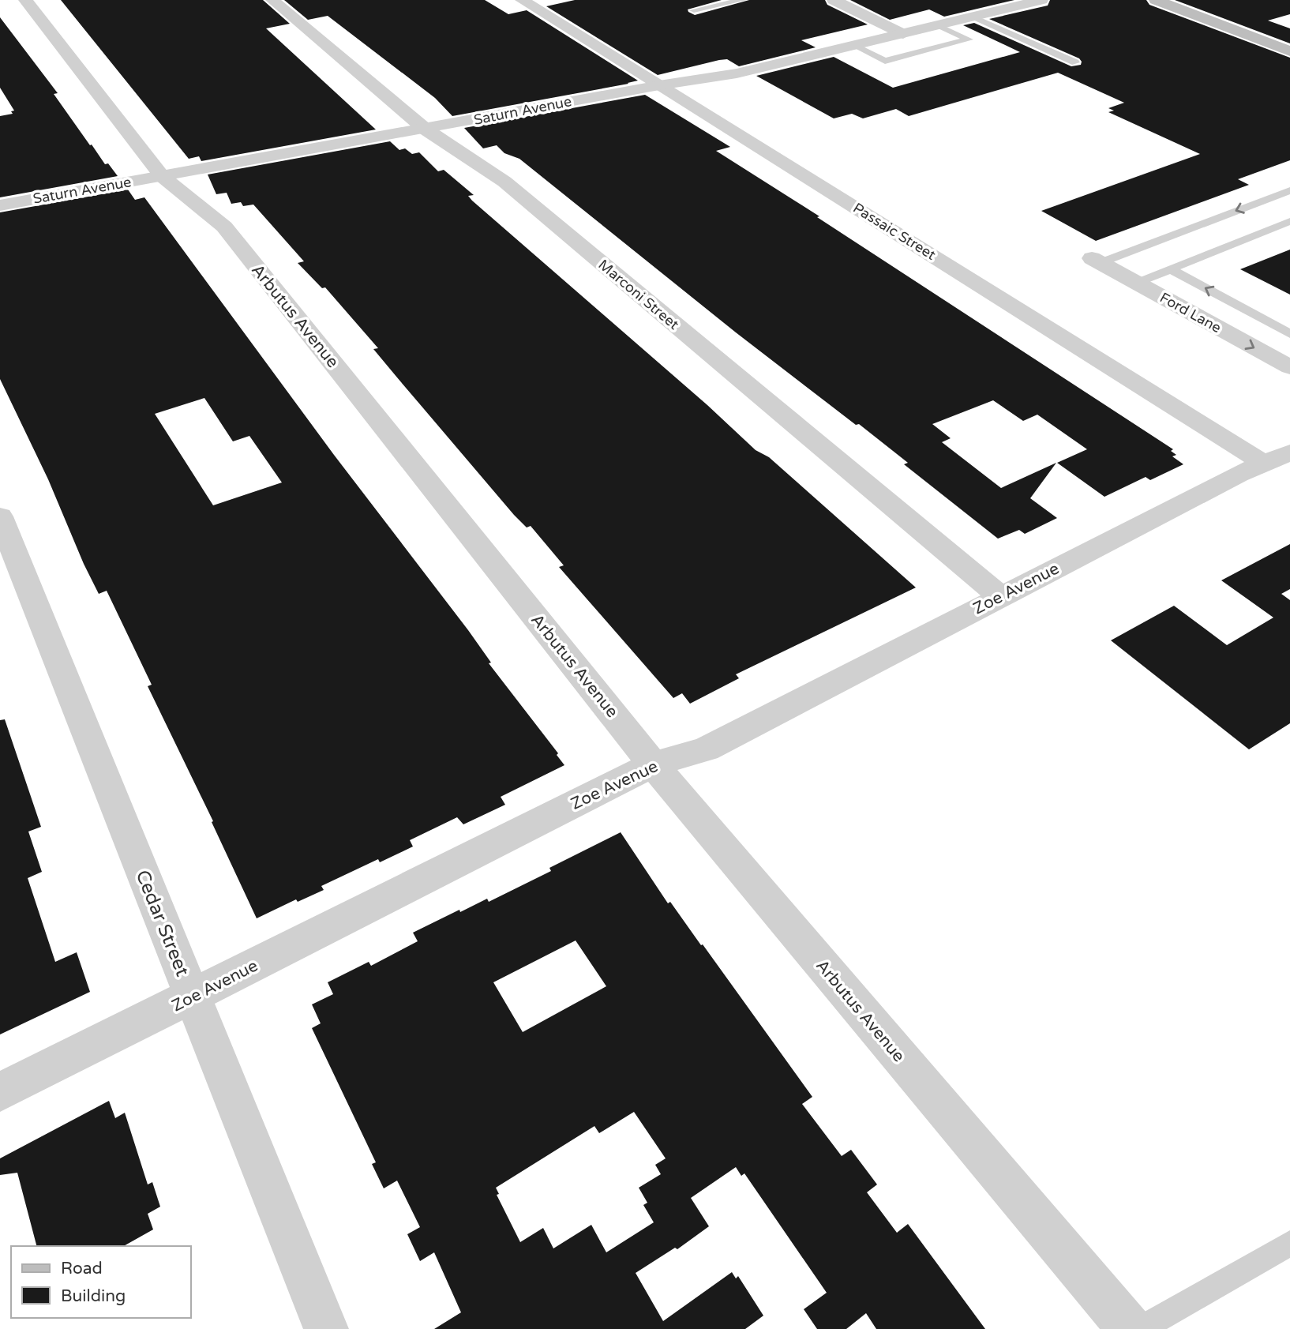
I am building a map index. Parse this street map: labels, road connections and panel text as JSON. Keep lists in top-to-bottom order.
{
  "streets": {
    "street": [
      "Saturn Avenue",
      "Passaic Street",
      "Marconi Street",
      "Ford Lane",
      "Arbutus Avenue",
      "Zoe Avenue",
      "Cedar Street"
    ]
  },
  "crossings": [
    ["Saturn Avenue", "Passaic Street"],
    ["Saturn Avenue", "Marconi Street"],
    ["Saturn Avenue", "Arbutus Avenue"],
    ["Passaic Street", "Zoe Avenue"],
    ["Marconi Street", "Zoe Avenue"],
    ["Arbutus Avenue", "Zoe Avenue"],
    ["Zoe Avenue", "Cedar Street"]
  ],
  "one_way": ["Ford Lane"],
  "legend": ["Road", "Building"]
}
